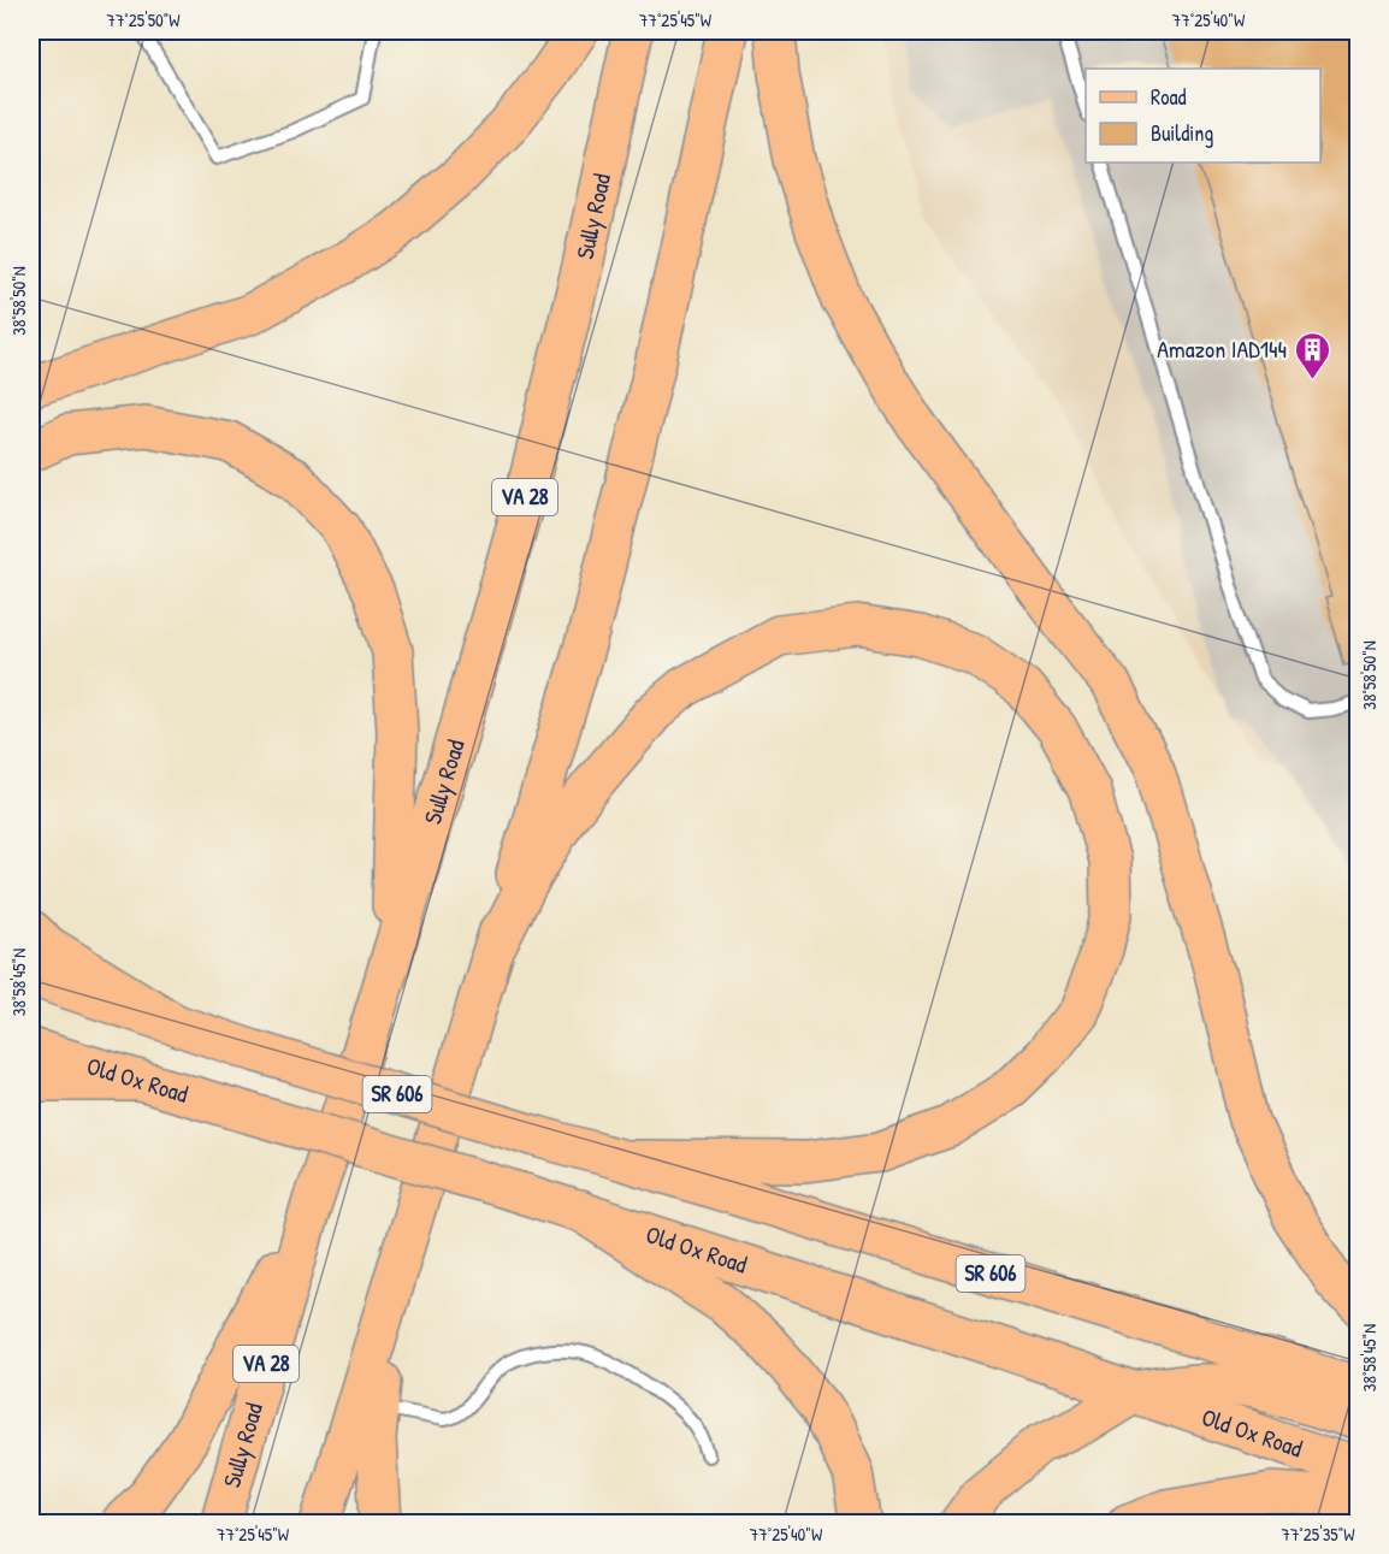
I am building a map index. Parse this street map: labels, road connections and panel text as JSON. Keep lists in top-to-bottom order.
{
  "streets": {
    "main road": [
      "Sully Road",
      "VA 28",
      "Old Ox Road",
      "SR 606"
    ]
  },
  "places": {
    "building": ["Amazon IAD144"]
  },
  "legend": ["Road", "Building"],
  "coordinates": [
    "77°25'50\"W",
    "77°25'45\"W",
    "77°25'40\"W",
    "38°58'50\"N",
    "38°58'45\"N",
    "77°25'35\"W"
  ]
}
